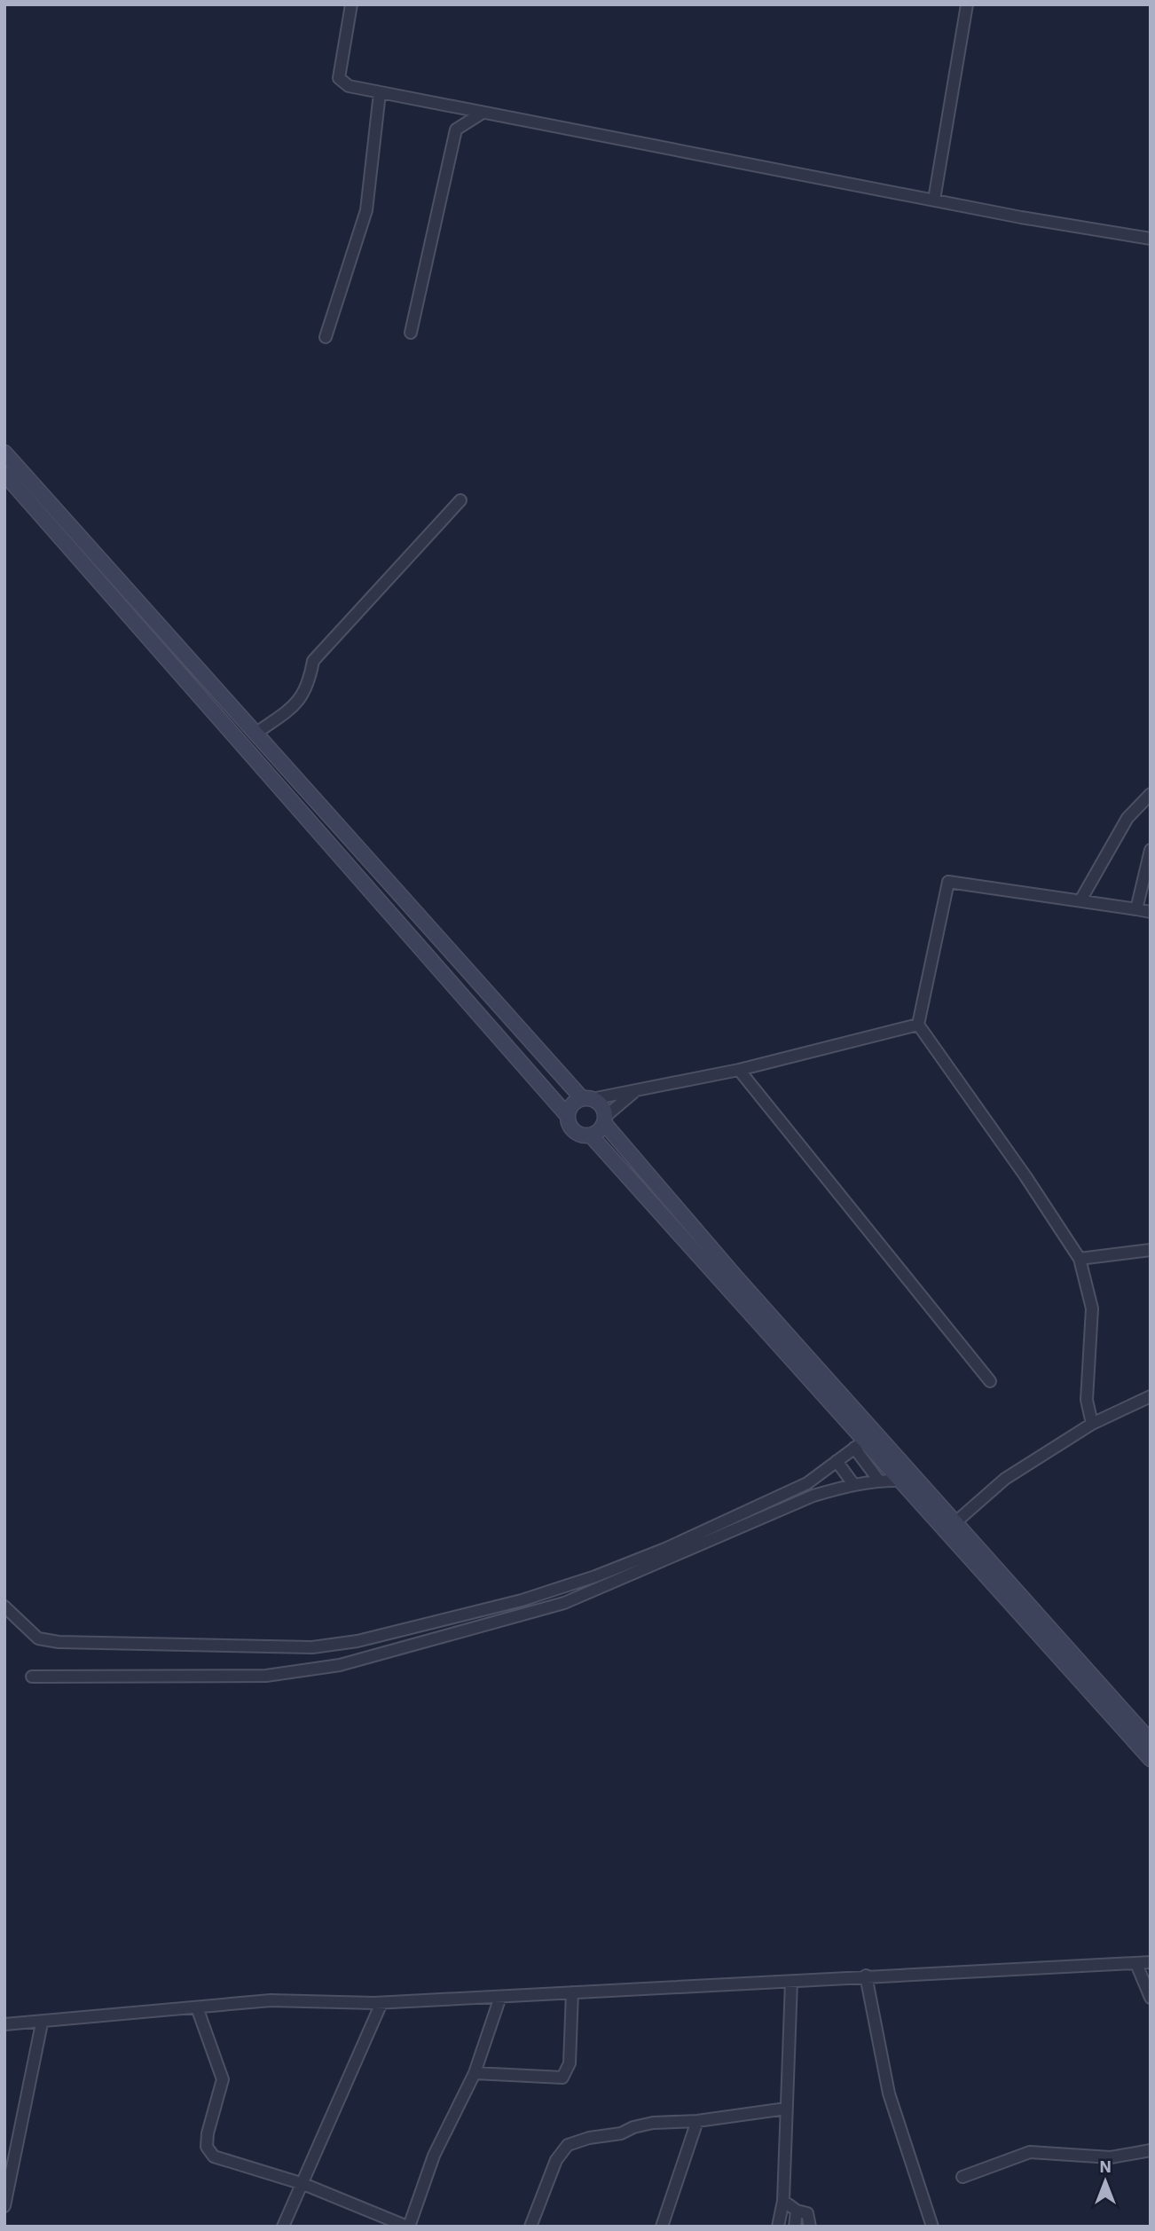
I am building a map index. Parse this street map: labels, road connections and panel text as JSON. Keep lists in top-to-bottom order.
{
  "north": "top"
}
